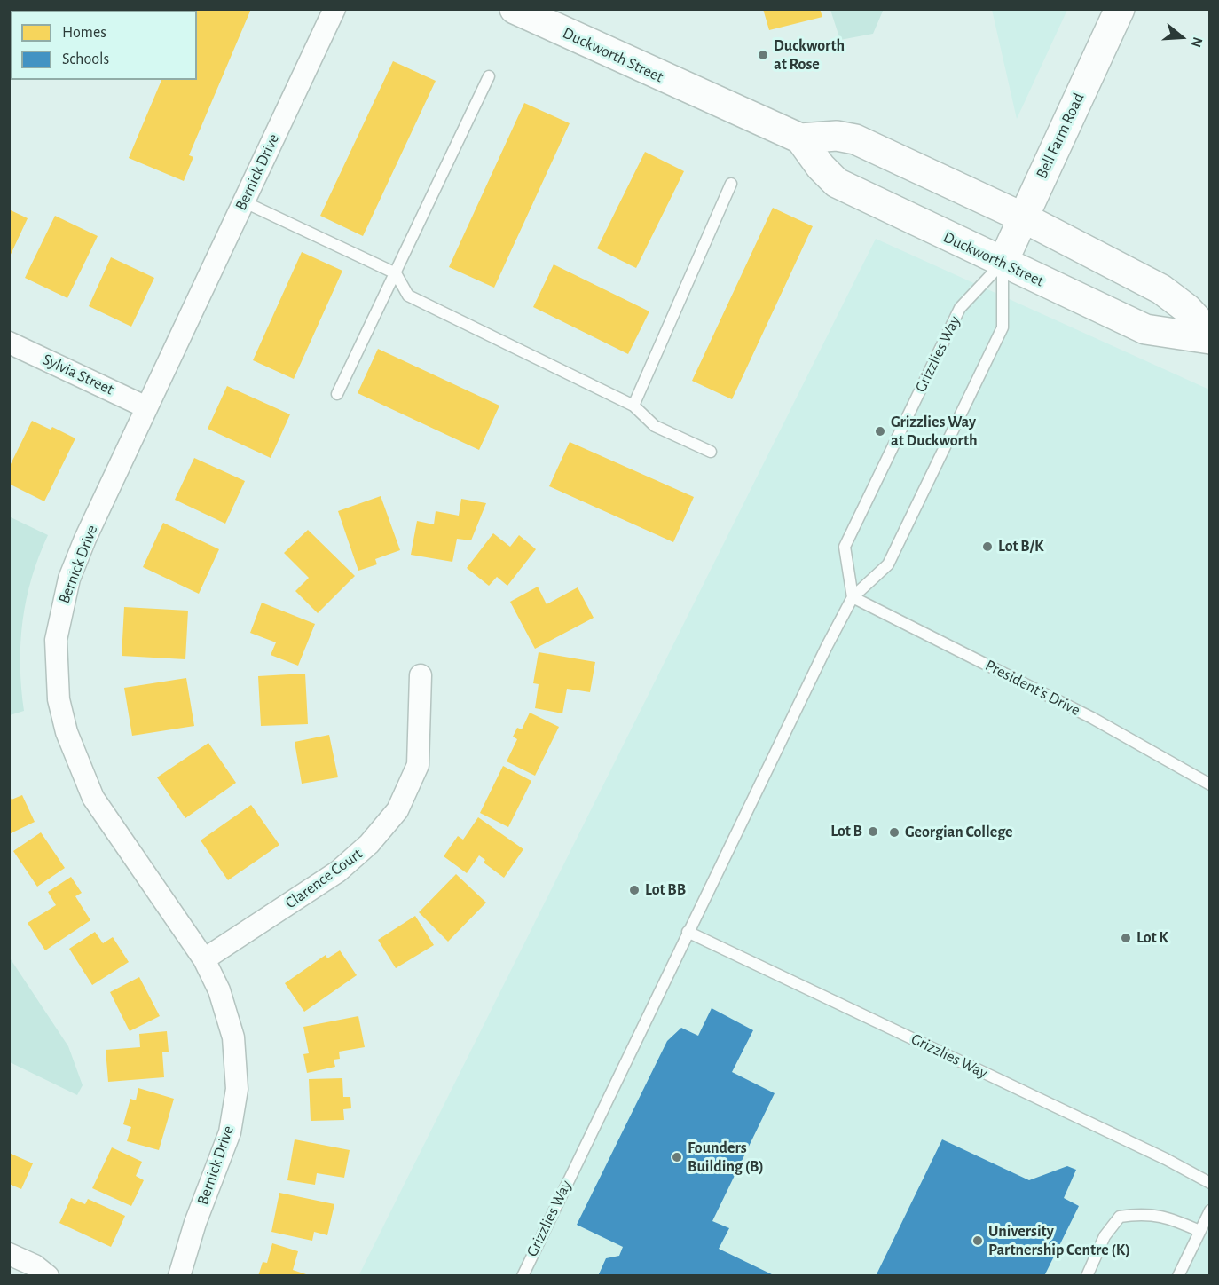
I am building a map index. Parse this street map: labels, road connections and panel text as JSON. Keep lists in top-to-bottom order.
{
  "streets": {
    "main road": ["Duckworth Street", "Bell Farm Road"],
    "street": ["Bernick Drive", "Sylvia Street", "Clarence Court"],
    "lane": ["Grizzlies Way", "President's Drive"]
  },
  "crossings": [
    ["Duckworth Street", "Bell Farm Road"],
    ["Duckworth Street", "Grizzlies Way"],
    ["Bell Farm Road", "Grizzlies Way"],
    ["Bernick Drive", "Sylvia Street"],
    ["Bernick Drive", "Clarence Court"],
    ["Grizzlies Way", "President's Drive"]
  ],
  "places": [
    "Duckworth at Rose",
    "Grizzlies Way at Duckworth",
    "Lot B/K",
    "Lot B",
    "Georgian College",
    "Lot BB",
    "Lot K",
    "Founders Building (B)",
    "University Partnership Centre (K)"
  ],
  "legend": ["Homes", "Schools"],
  "north": "right"
}
